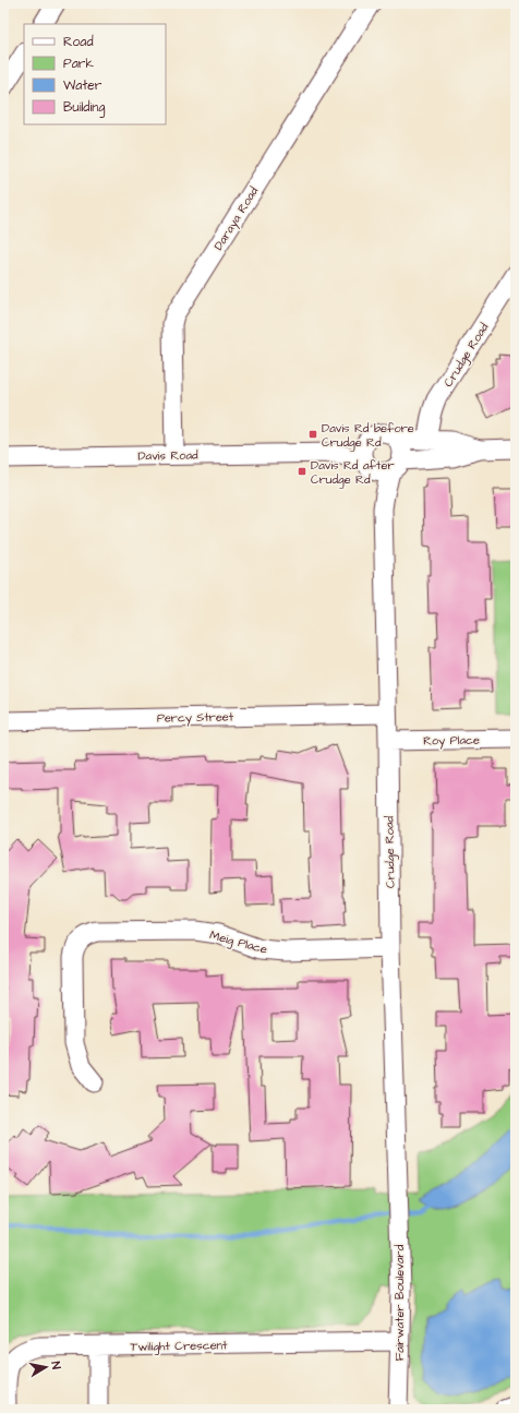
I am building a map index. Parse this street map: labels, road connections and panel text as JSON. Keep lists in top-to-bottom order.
{
  "streets": {
    "street": [
      "Daraya Road",
      "Crudge Road",
      "Davis Road",
      "Percy Street",
      "Roy Place",
      "Meig Place",
      "Fairwater Boulevard",
      "Twilight Crescent"
    ]
  },
  "crossings": [
    ["Daraya Road", "Davis Road"],
    ["Crudge Road", "Davis Road"],
    ["Crudge Road", "Percy Street"],
    ["Crudge Road", "Roy Place"],
    ["Crudge Road", "Meig Place"],
    ["Crudge Road", "Fairwater Boulevard"],
    ["Fairwater Boulevard", "Twilight Crescent"]
  ],
  "places": {
    "transit": ["Davis Rd before Crudge Rd", "Davis Rd after Crudge Rd"]
  },
  "legend": [
    "Road",
    "Park",
    "Water",
    "Building"
  ],
  "north": "right"
}
